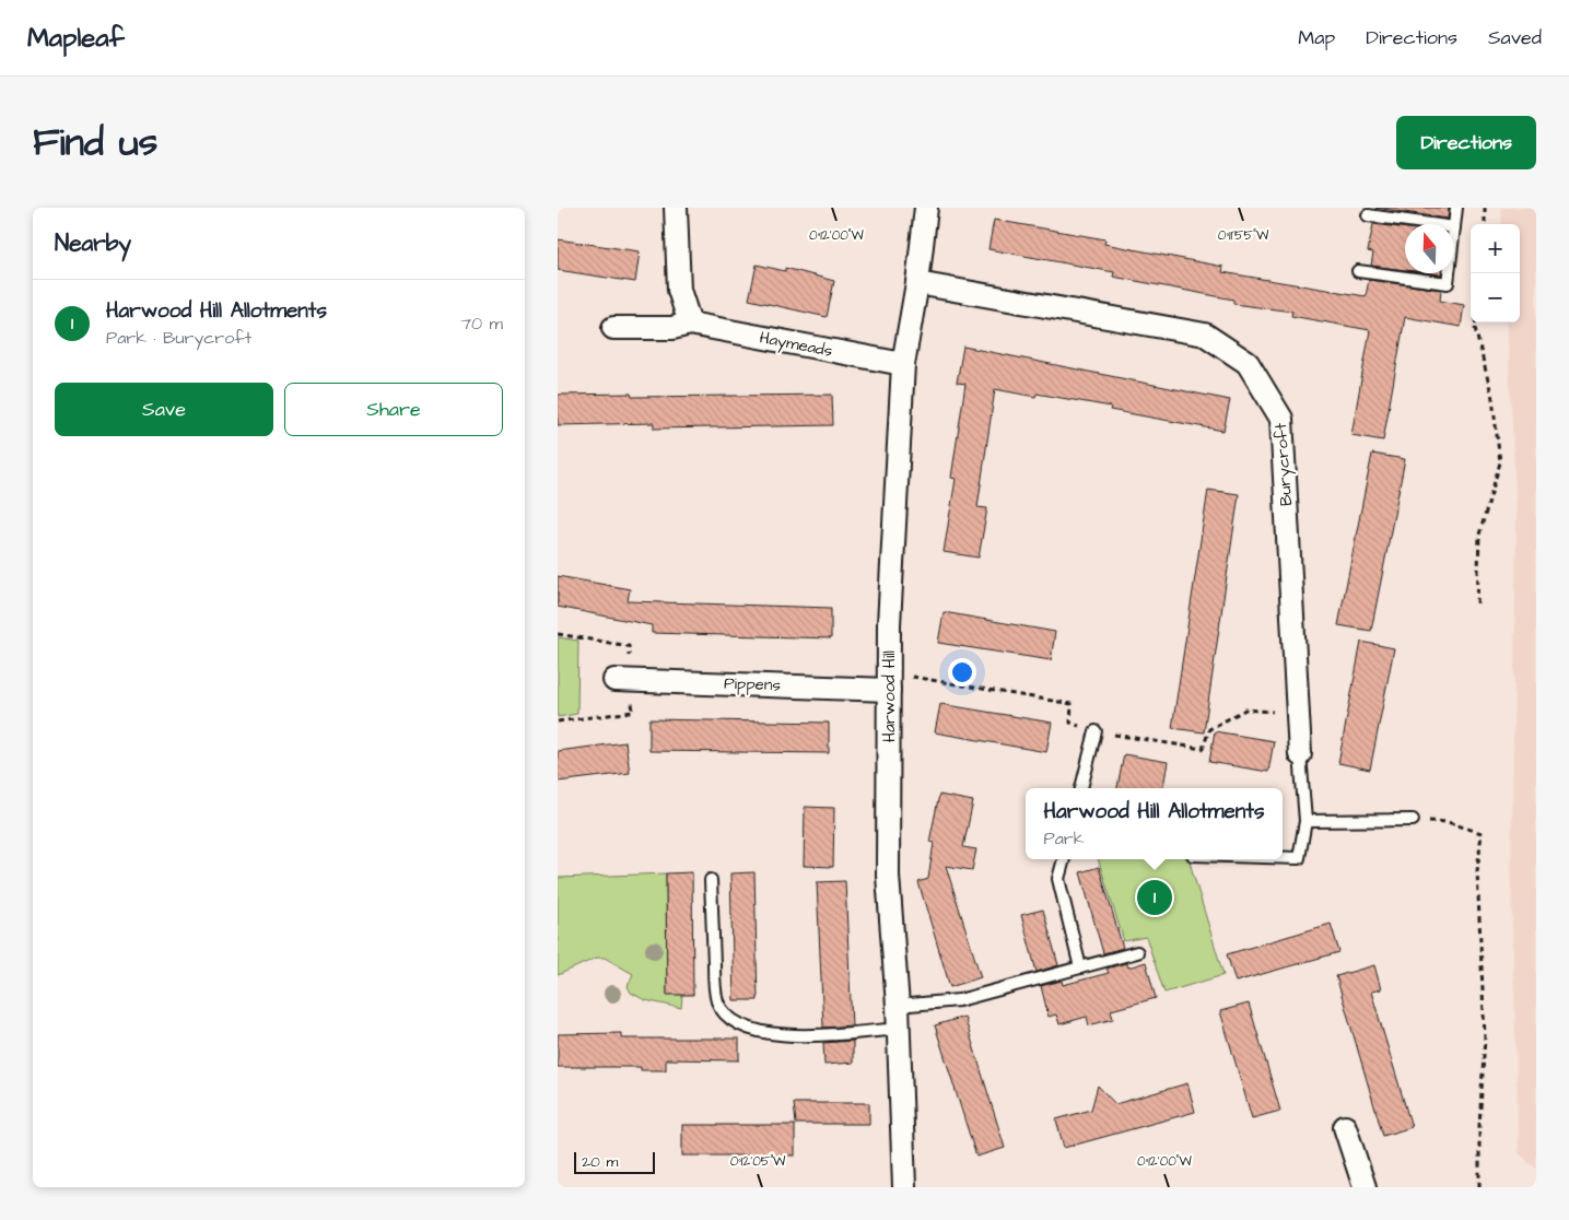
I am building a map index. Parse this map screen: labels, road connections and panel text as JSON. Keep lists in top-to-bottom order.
{
  "streets": {
    "street": [
      "Haymeads",
      "Burycroft",
      "Pippens",
      "Harwood Hill"
    ]
  },
  "crossings": [
    ["Haymeads", "Harwood Hill"],
    ["Burycroft", "Harwood Hill"],
    ["Pippens", "Harwood Hill"]
  ],
  "scale_bar": "20 m",
  "north": "top",
  "page": {
    "header": "Mapleaf",
    "nav": ["Map", "Directions", "Saved"],
    "title": "Find us",
    "buttons": [
      "Directions",
      ["Save", "Share"]
    ],
    "heading": "Nearby",
    "map_buttons": ["+", "−"],
    "list": [
      {
        "mark": "1",
        "name": "Harwood Hill Allotments",
        "note": "Park · Burycroft",
        "value": "70 m"
      }
    ],
    "popup": ["Harwood Hill Allotments", "Park"],
    "pins": "1",
    "scale": "20 m"
  },
  "coordinates": ["0°12'00\"W", "0°11'55\"W", "0°12'05\"W"]
}
